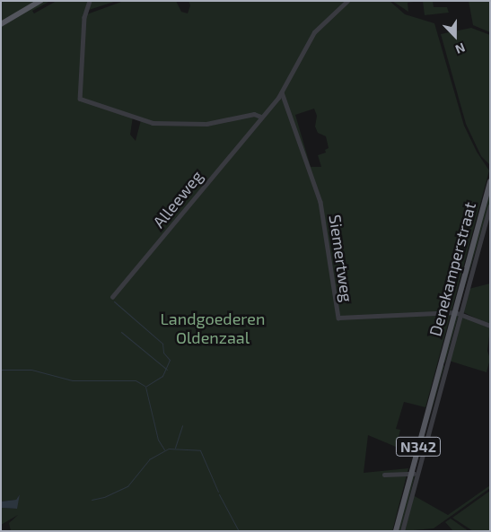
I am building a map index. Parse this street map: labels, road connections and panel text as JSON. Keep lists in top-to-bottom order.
{
  "streets": {
    "main road": ["Denekamperstraat", "N342"],
    "street": ["Alleeweg", "Siemertweg"]
  },
  "crossings": [
    ["Alleeweg", "Siemertweg"],
    ["Siemertweg", "Denekamperstraat"]
  ],
  "parks": ["Landgoederen Oldenzaal"],
  "north": "bottom"
}
